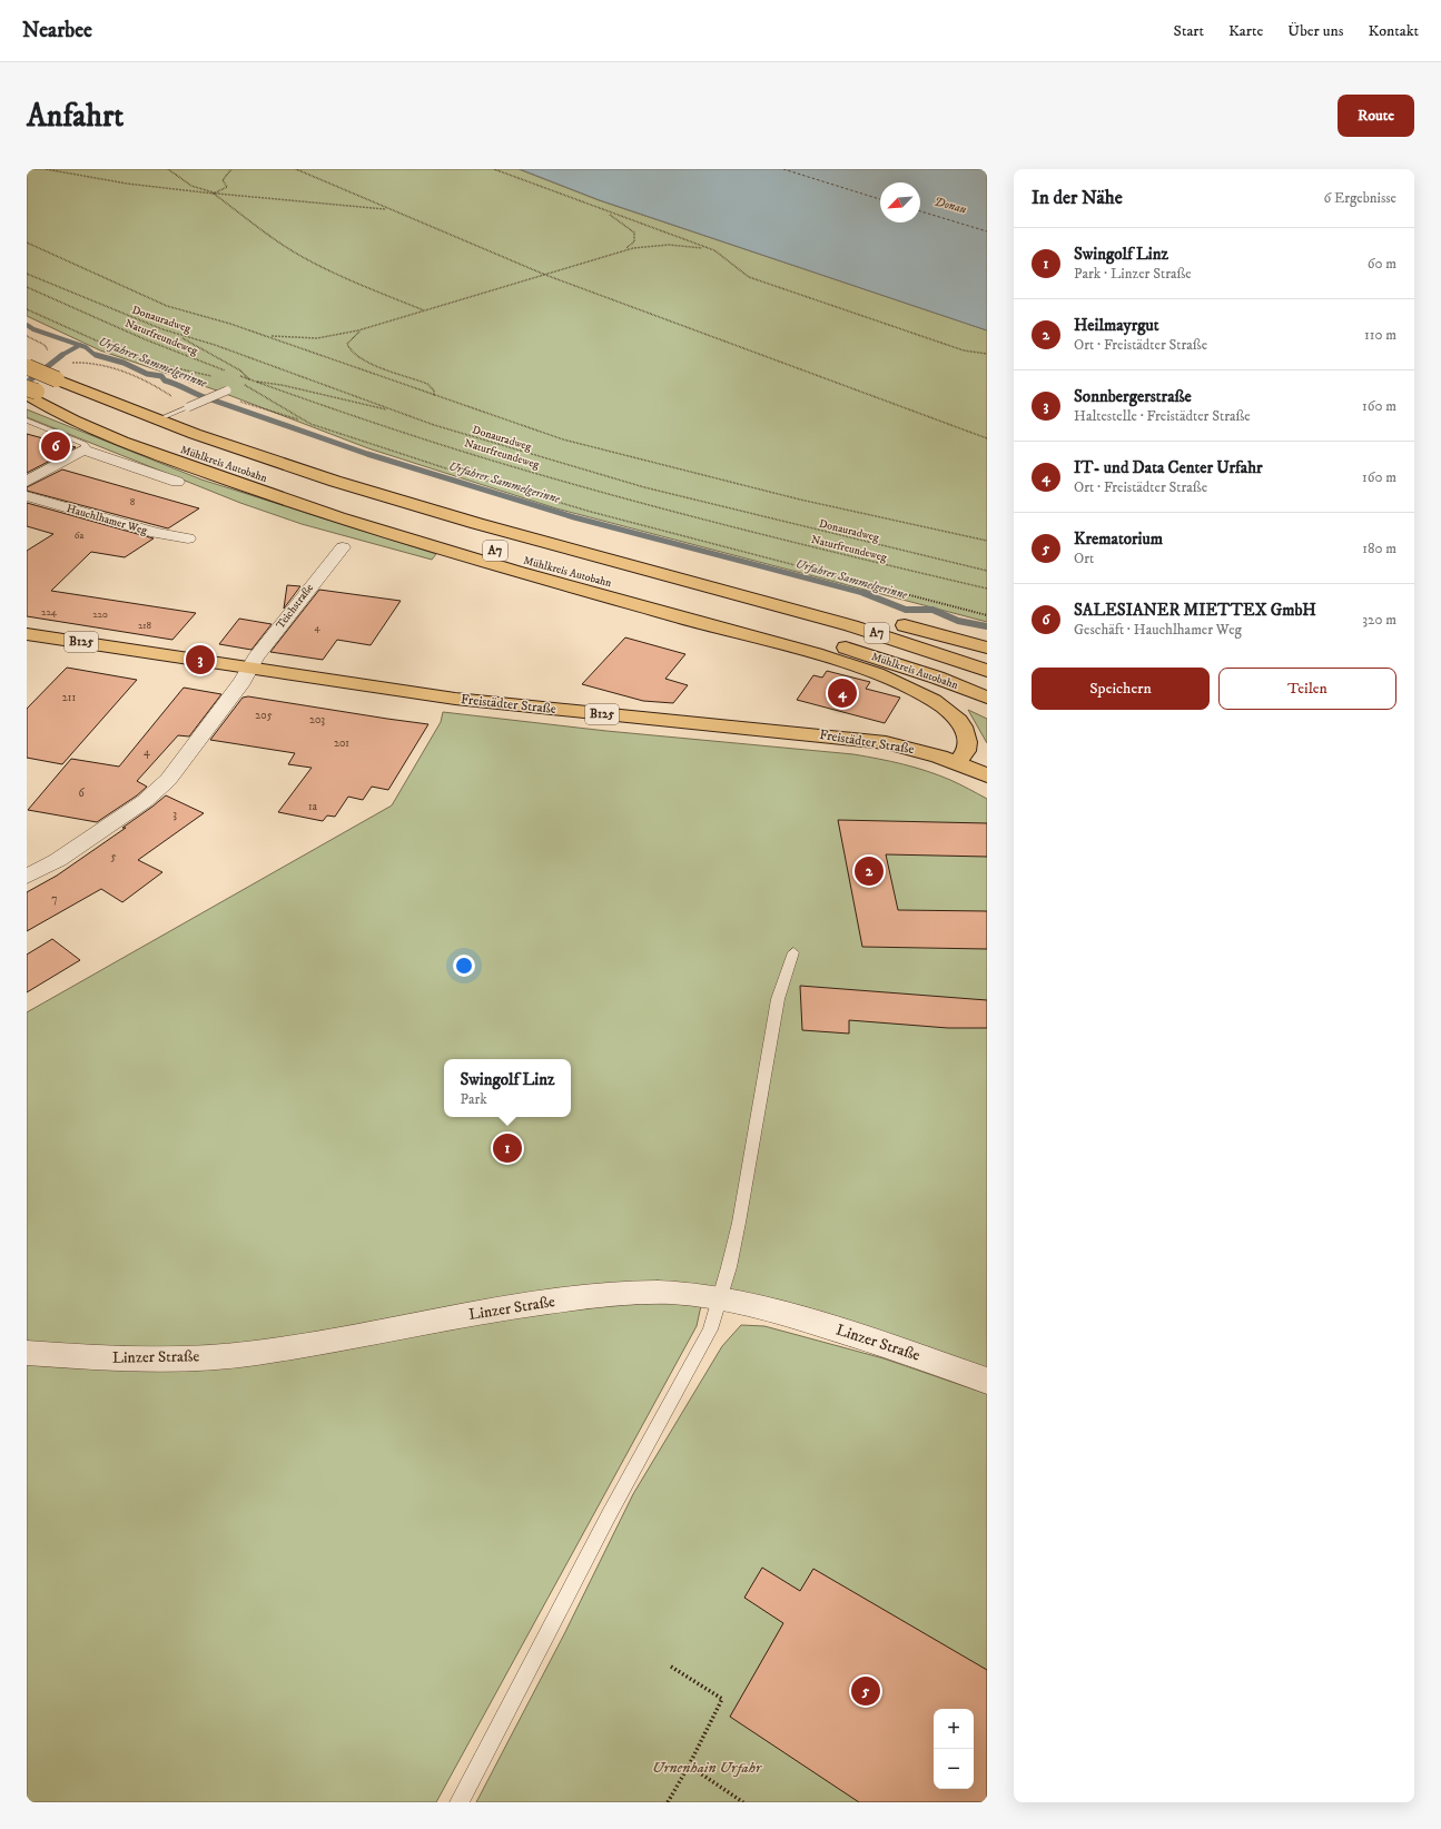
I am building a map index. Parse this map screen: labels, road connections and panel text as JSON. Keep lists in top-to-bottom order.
{
  "streets": {
    "main road": [
      "Mühlkreis Autobahn",
      "A7",
      "B125",
      "Freistädter Straße"
    ],
    "street": ["Hauchlhamer Weg", "Teichstraße", "Linzer Straße"],
    "path": ["Donauradweg", "Naturfreundeweg"]
  },
  "crossings": [
    ["Teichstraße", "Freistädter Straße"]
  ],
  "water": ["Donau", "Urfahrer Sammelgerinne"],
  "parks": ["Urnenhain Urfahr"],
  "house_numbers": [
    "8",
    "6a",
    "224",
    "220",
    "218",
    "4",
    "211",
    "205",
    "203",
    "201",
    "4",
    "6",
    "1a",
    "3",
    "5",
    "7"
  ],
  "north": "bottom left",
  "page": {
    "header": "Nearbee",
    "nav": [
      "Start",
      "Karte",
      "Über uns",
      "Kontakt"
    ],
    "buttons": [
      "Route",
      ["Speichern", "Teilen"]
    ],
    "title": "Anfahrt",
    "heading": ["In der Nähe", "6 Ergebnisse"],
    "list": [
      {
        "mark": "1",
        "name": "Swingolf Linz",
        "note": "Park · Linzer Straße",
        "value": "60 m"
      },
      {
        "mark": "2",
        "name": "Heilmayrgut",
        "note": "Ort · Freistädter Straße",
        "value": "110 m"
      },
      {
        "mark": "3",
        "name": "Sonnbergerstraße",
        "note": "Haltestelle · Freistädter Straße",
        "value": "160 m"
      },
      {
        "mark": "4",
        "name": "IT- und Data Center Urfahr",
        "note": "Ort · Freistädter Straße",
        "value": "160 m"
      },
      {
        "mark": "5",
        "name": "Krematorium",
        "note": "Ort",
        "value": "180 m"
      },
      {
        "mark": "6",
        "name": "SALESIANER MIETTEX GmbH",
        "note": "Geschäft · Hauchlhamer Weg",
        "value": "320 m"
      }
    ],
    "pins": [
      "6",
      "3",
      "4",
      "2",
      "1",
      "5"
    ],
    "popup": ["Swingolf Linz", "Park"],
    "map_buttons": ["+", "−"]
  }
}
